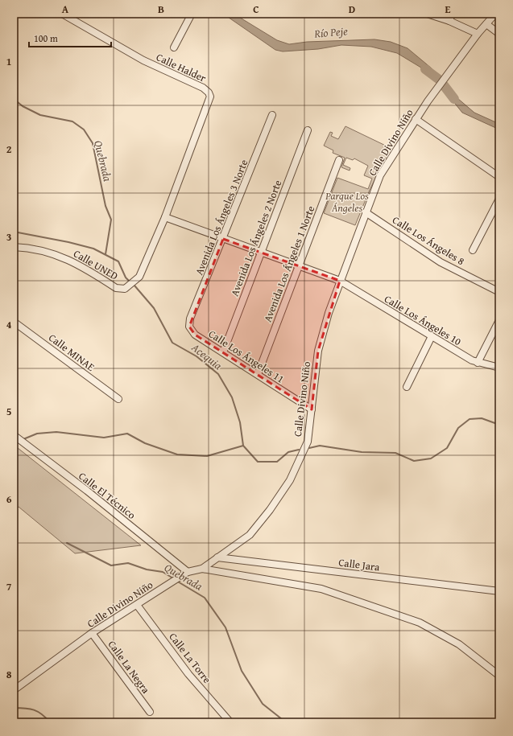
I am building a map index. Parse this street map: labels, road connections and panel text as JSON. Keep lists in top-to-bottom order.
{
  "streets": {
    "street": [
      "Calle Halder",
      "Calle Divino Niño",
      "Avenida Los Ángeles 3 Norte",
      "Avenida Los Ángeles 2 Norte",
      "Calle Los Ángeles 8",
      "Avenida Los Ángeles 1 Norte",
      "Calle UNED",
      "Calle Los Ángeles 10",
      "Calle MINAE",
      "Calle Los Ángeles 11",
      "Calle El Técnico",
      "Calle Jara",
      "Calle La Torre",
      "Calle La Negra"
    ]
  },
  "crossings": [
    ["Calle Halder", "Calle UNED"],
    ["Calle Halder", "Calle Los Ángeles 10"],
    ["Calle Divino Niño", "Calle Los Ángeles 8"],
    ["Calle Divino Niño", "Calle Los Ángeles 10"],
    ["Calle Divino Niño", "Calle Los Ángeles 11"],
    ["Calle Divino Niño", "Calle El Técnico"],
    ["Calle Divino Niño", "Calle Jara"],
    ["Calle Divino Niño", "Calle La Torre"],
    ["Calle Divino Niño", "Calle La Negra"],
    ["Avenida Los Ángeles 3 Norte", "Calle Los Ángeles 10"],
    ["Avenida Los Ángeles 3 Norte", "Calle Los Ángeles 11"],
    ["Avenida Los Ángeles 2 Norte", "Calle Los Ángeles 10"],
    ["Avenida Los Ángeles 2 Norte", "Calle Los Ángeles 11"],
    ["Avenida Los Ángeles 1 Norte", "Calle Los Ángeles 10"],
    ["Avenida Los Ángeles 1 Norte", "Calle Los Ángeles 11"],
    ["Calle UNED", "Calle Los Ángeles 10"]
  ],
  "water": ["Río Peje", "Quebrada", "Acequia"],
  "parks": ["Parque Los Ángeles"],
  "scale_bar": "100 m",
  "grid": {
    "columns": [
      "A",
      "B",
      "C",
      "D",
      "E"
    ],
    "rows": [
      "1",
      "2",
      "3",
      "4",
      "5",
      "6",
      "7",
      "8"
    ]
  }
}
